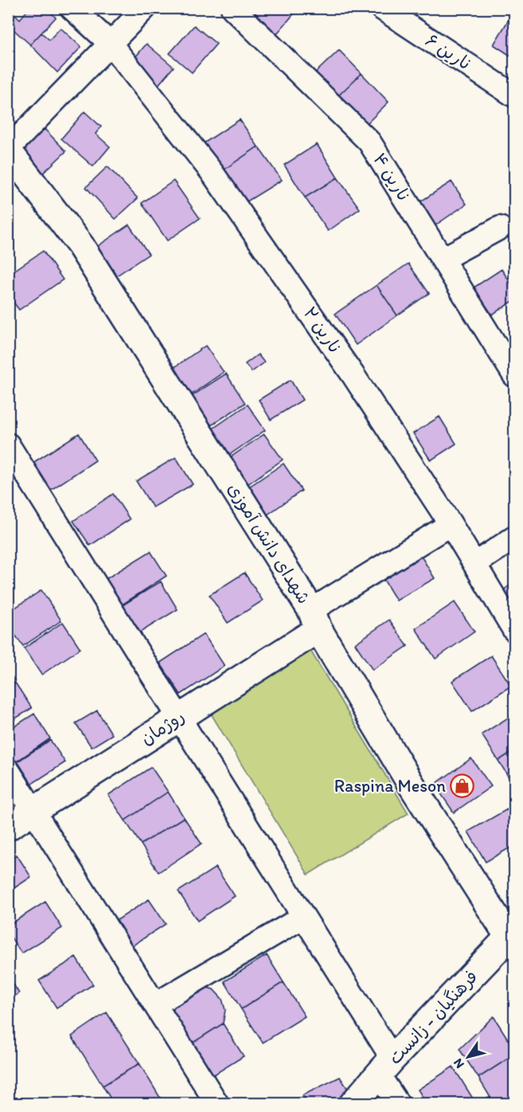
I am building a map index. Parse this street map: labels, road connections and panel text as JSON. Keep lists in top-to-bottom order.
{
  "streets": {
    "street": [
      "نارین ۶",
      "نارین ۴",
      "نارین ۲",
      "شهدای دانش آموزی",
      "روژمان",
      "فرهنگیان - زانست"
    ]
  },
  "crossings": [
    ["شهدای دانش آموزی", "روژمان"],
    ["شهدای دانش آموزی", "فرهنگیان - زانست"]
  ],
  "places": {
    "shop": ["Raspina Meson"]
  },
  "north": "bottom left"
}
